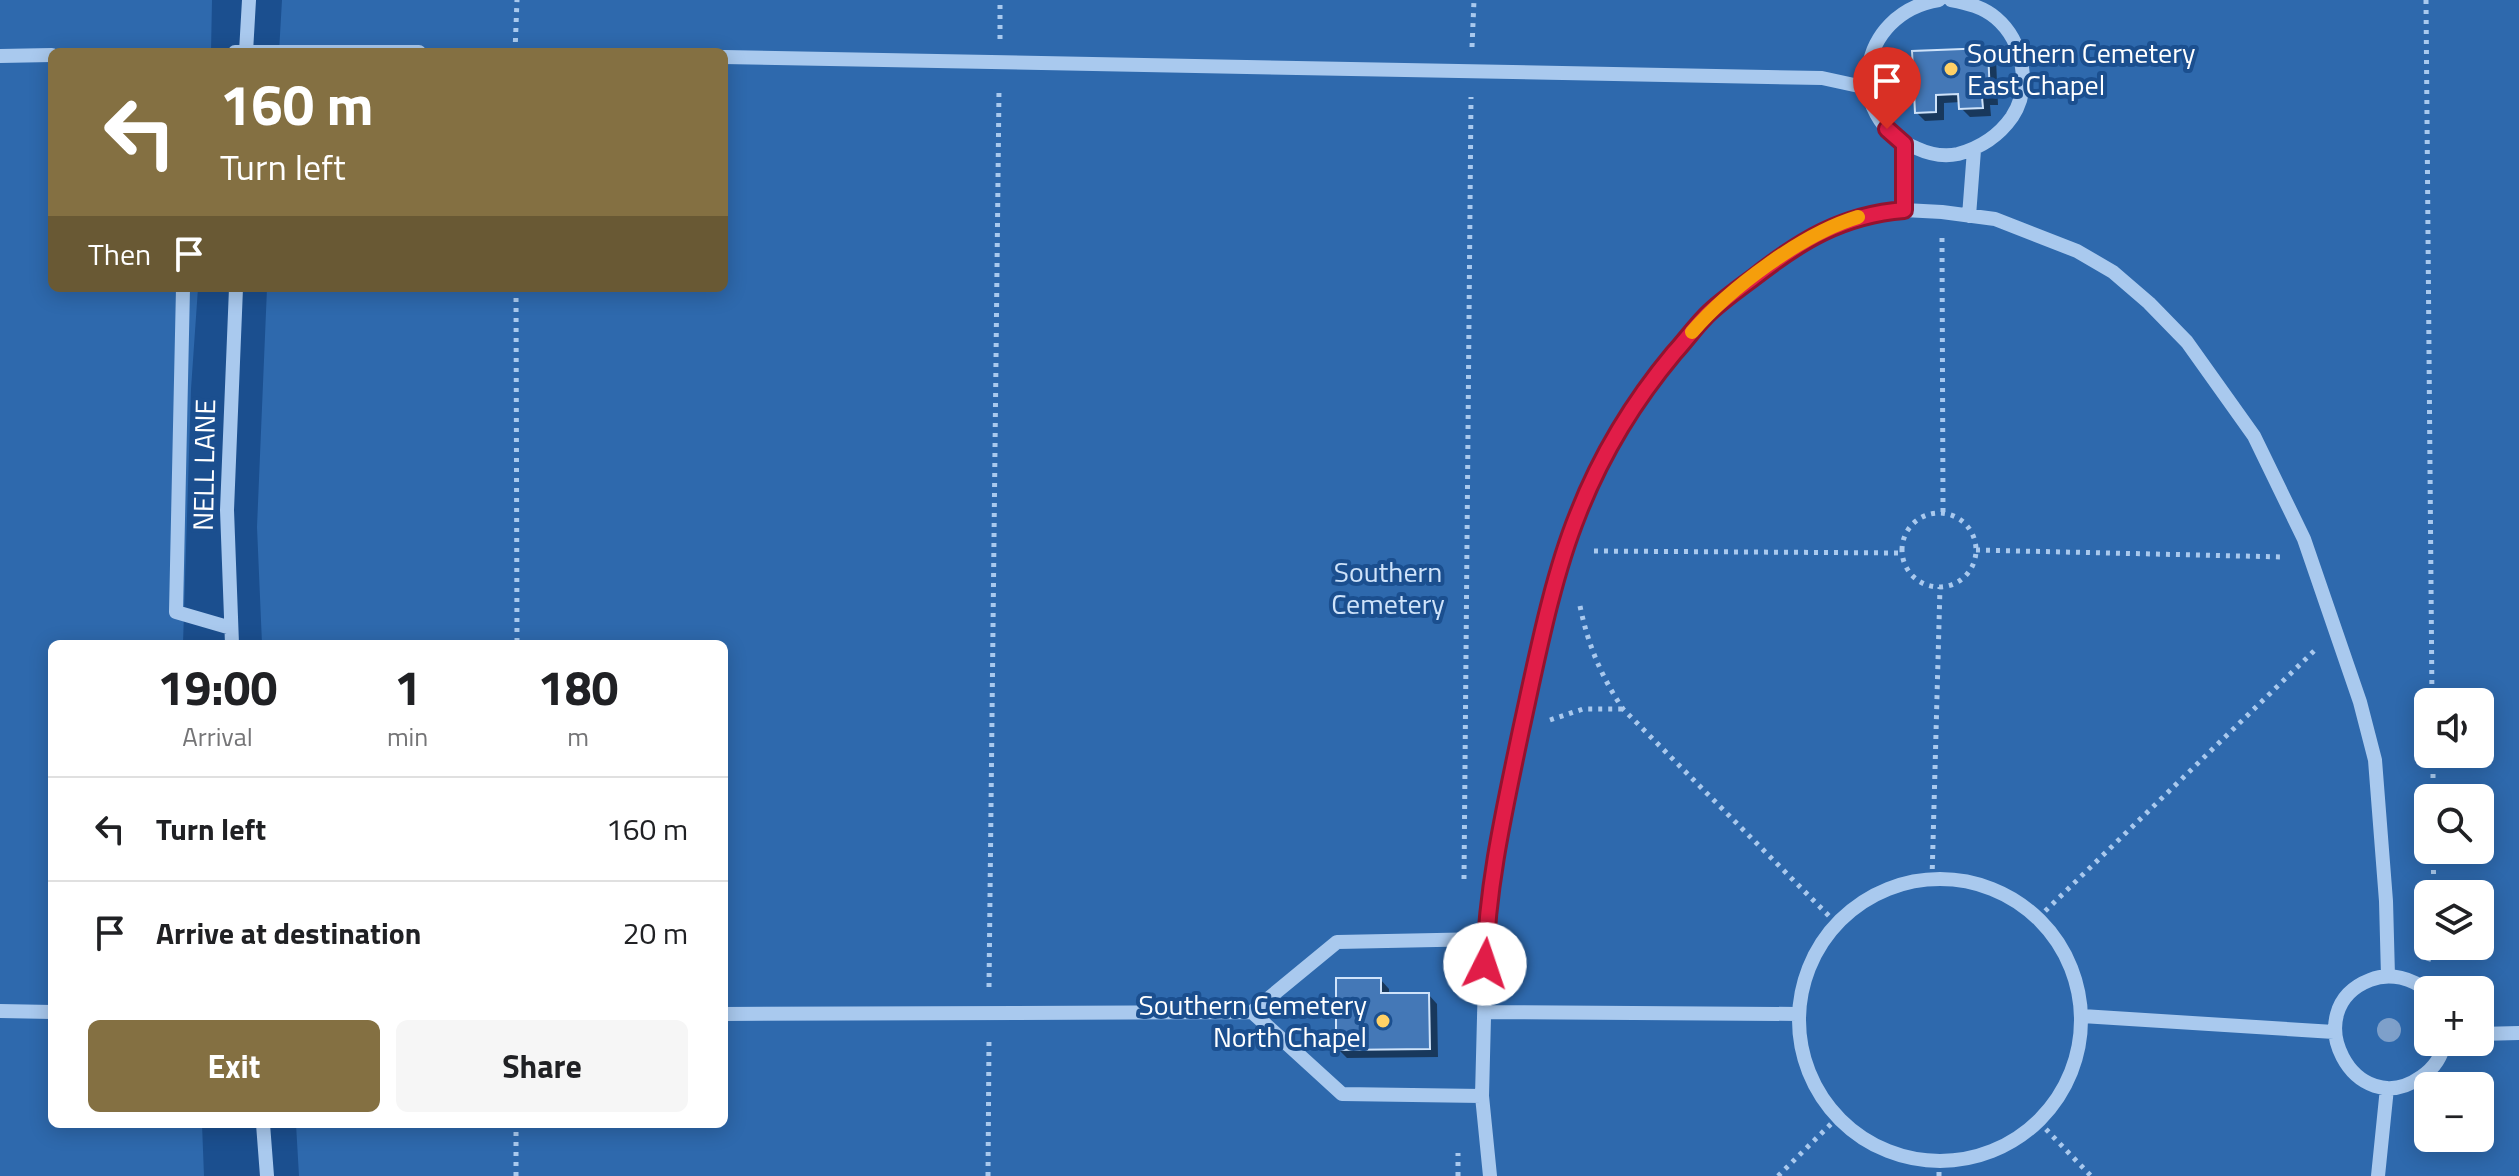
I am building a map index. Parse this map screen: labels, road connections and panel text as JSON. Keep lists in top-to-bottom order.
{
  "streets": {
    "street": ["NELL LANE"]
  },
  "parks": ["Southern Cemetery"],
  "places": ["Southern Cemetery East Chapel", "Southern Cemetery North Chapel"],
  "page": {
    "turn": ["160 m", "Turn left"],
    "then": "Then",
    "eta": [
      "19:00",
      "Arrival",
      "1",
      "min",
      "180",
      "m"
    ],
    "map_buttons": ["+", "−"],
    "list": [
      {
        "name": "Turn left",
        "value": "160 m"
      },
      {
        "name": "Arrive at destination",
        "value": "20 m"
      }
    ],
    "buttons": ["Exit", "Share"]
  }
}
